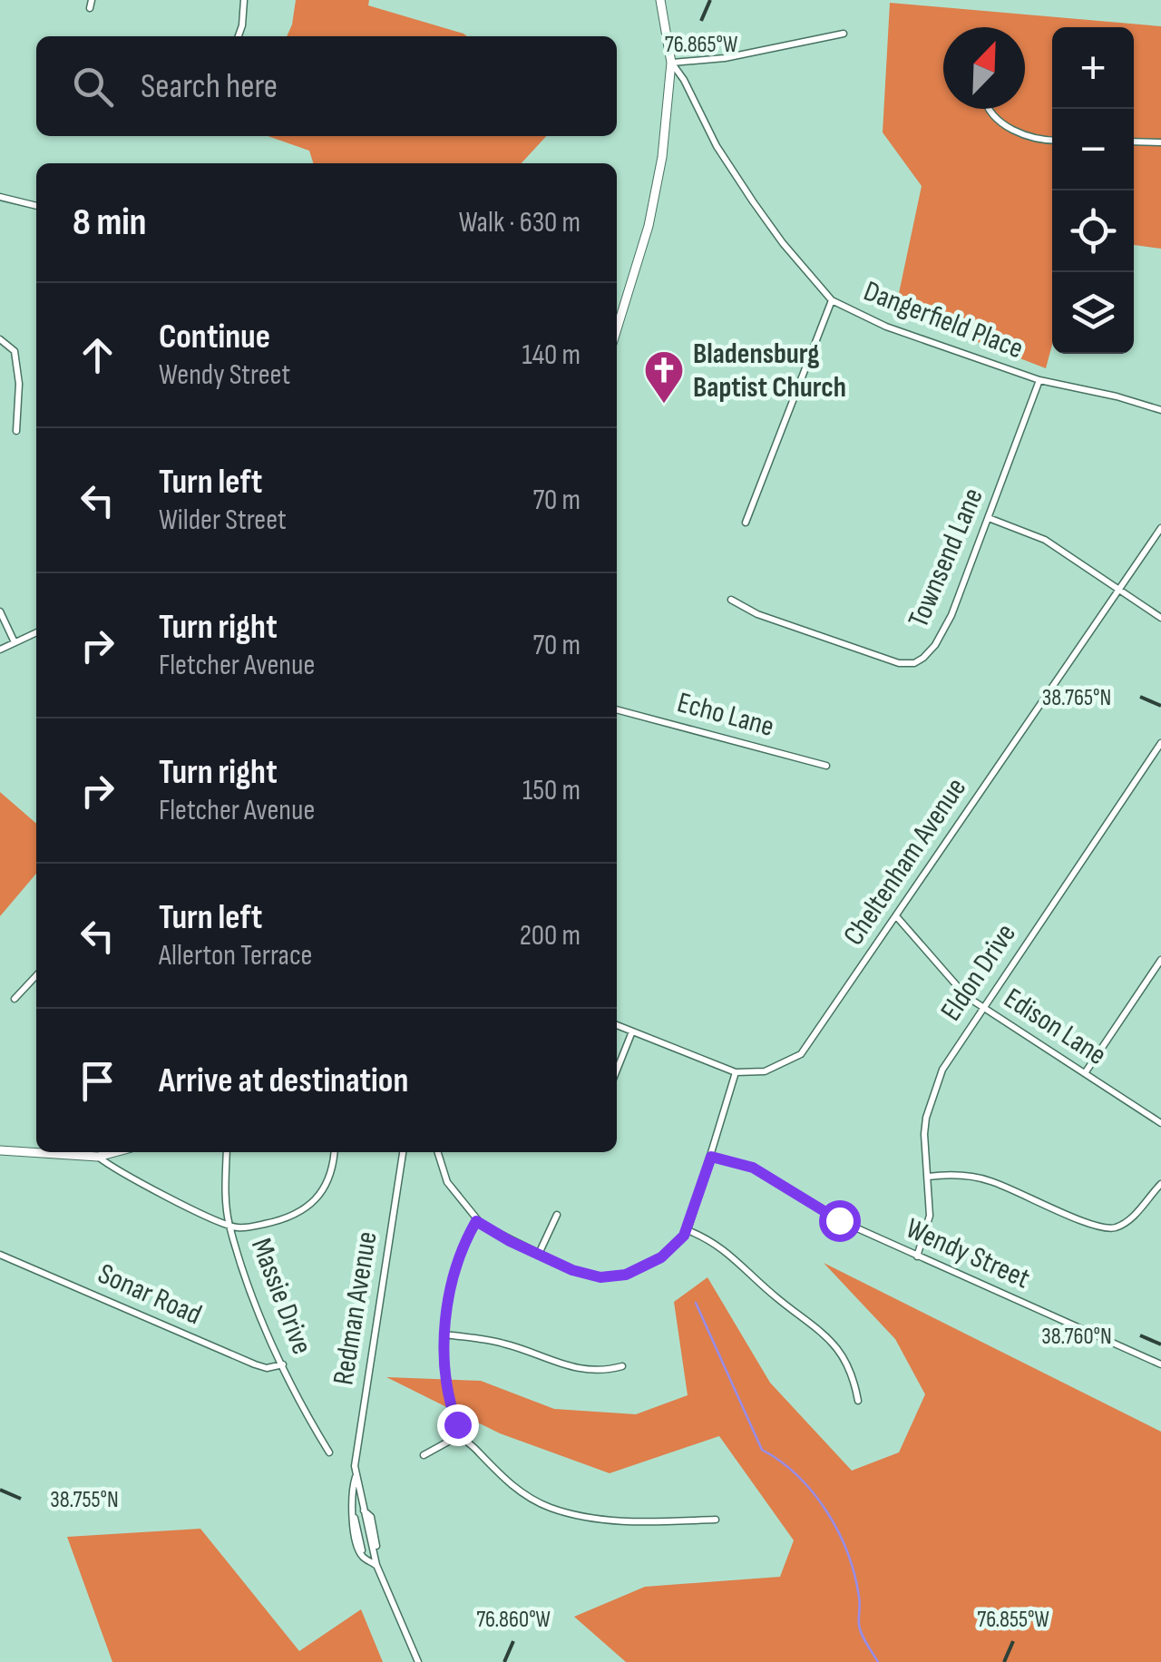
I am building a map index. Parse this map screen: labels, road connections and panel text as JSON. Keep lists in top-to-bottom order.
{
  "streets": {
    "street": [
      "Dangerfield Place",
      "Townsend Lane",
      "Echo Lane",
      "Cheltenham Avenue",
      "Eldon Drive",
      "Edison Lane",
      "Wendy Street",
      "Sonar Road",
      "Massie Drive",
      "Redman Avenue"
    ]
  },
  "crossings": [
    ["Dangerfield Place", "Townsend Lane"],
    ["Cheltenham Avenue", "Edison Lane"],
    ["Eldon Drive", "Edison Lane"],
    ["Eldon Drive", "Wendy Street"],
    ["Sonar Road", "Massie Drive"]
  ],
  "places": {
    "church": ["Bladensburg Baptist Church"]
  },
  "north": "top right",
  "page": {
    "map_buttons": ["+", "−"],
    "search": "Search here",
    "heading": ["8 min", "Walk · 630 m"],
    "list": [
      ["Continue", "Wendy Street", "140 m"],
      ["Turn left", "Wilder Street", "70 m"],
      ["Turn right", "Fletcher Avenue", "70 m"],
      ["Turn right", "Fletcher Avenue", "150 m"],
      ["Turn left", "Allerton Terrace", "200 m"],
      "Arrive at destination"
    ]
  },
  "coordinates": [
    "76.865°W",
    "38.765°N",
    "38.760°N",
    "38.755°N",
    "76.860°W",
    "76.855°W"
  ]
}
